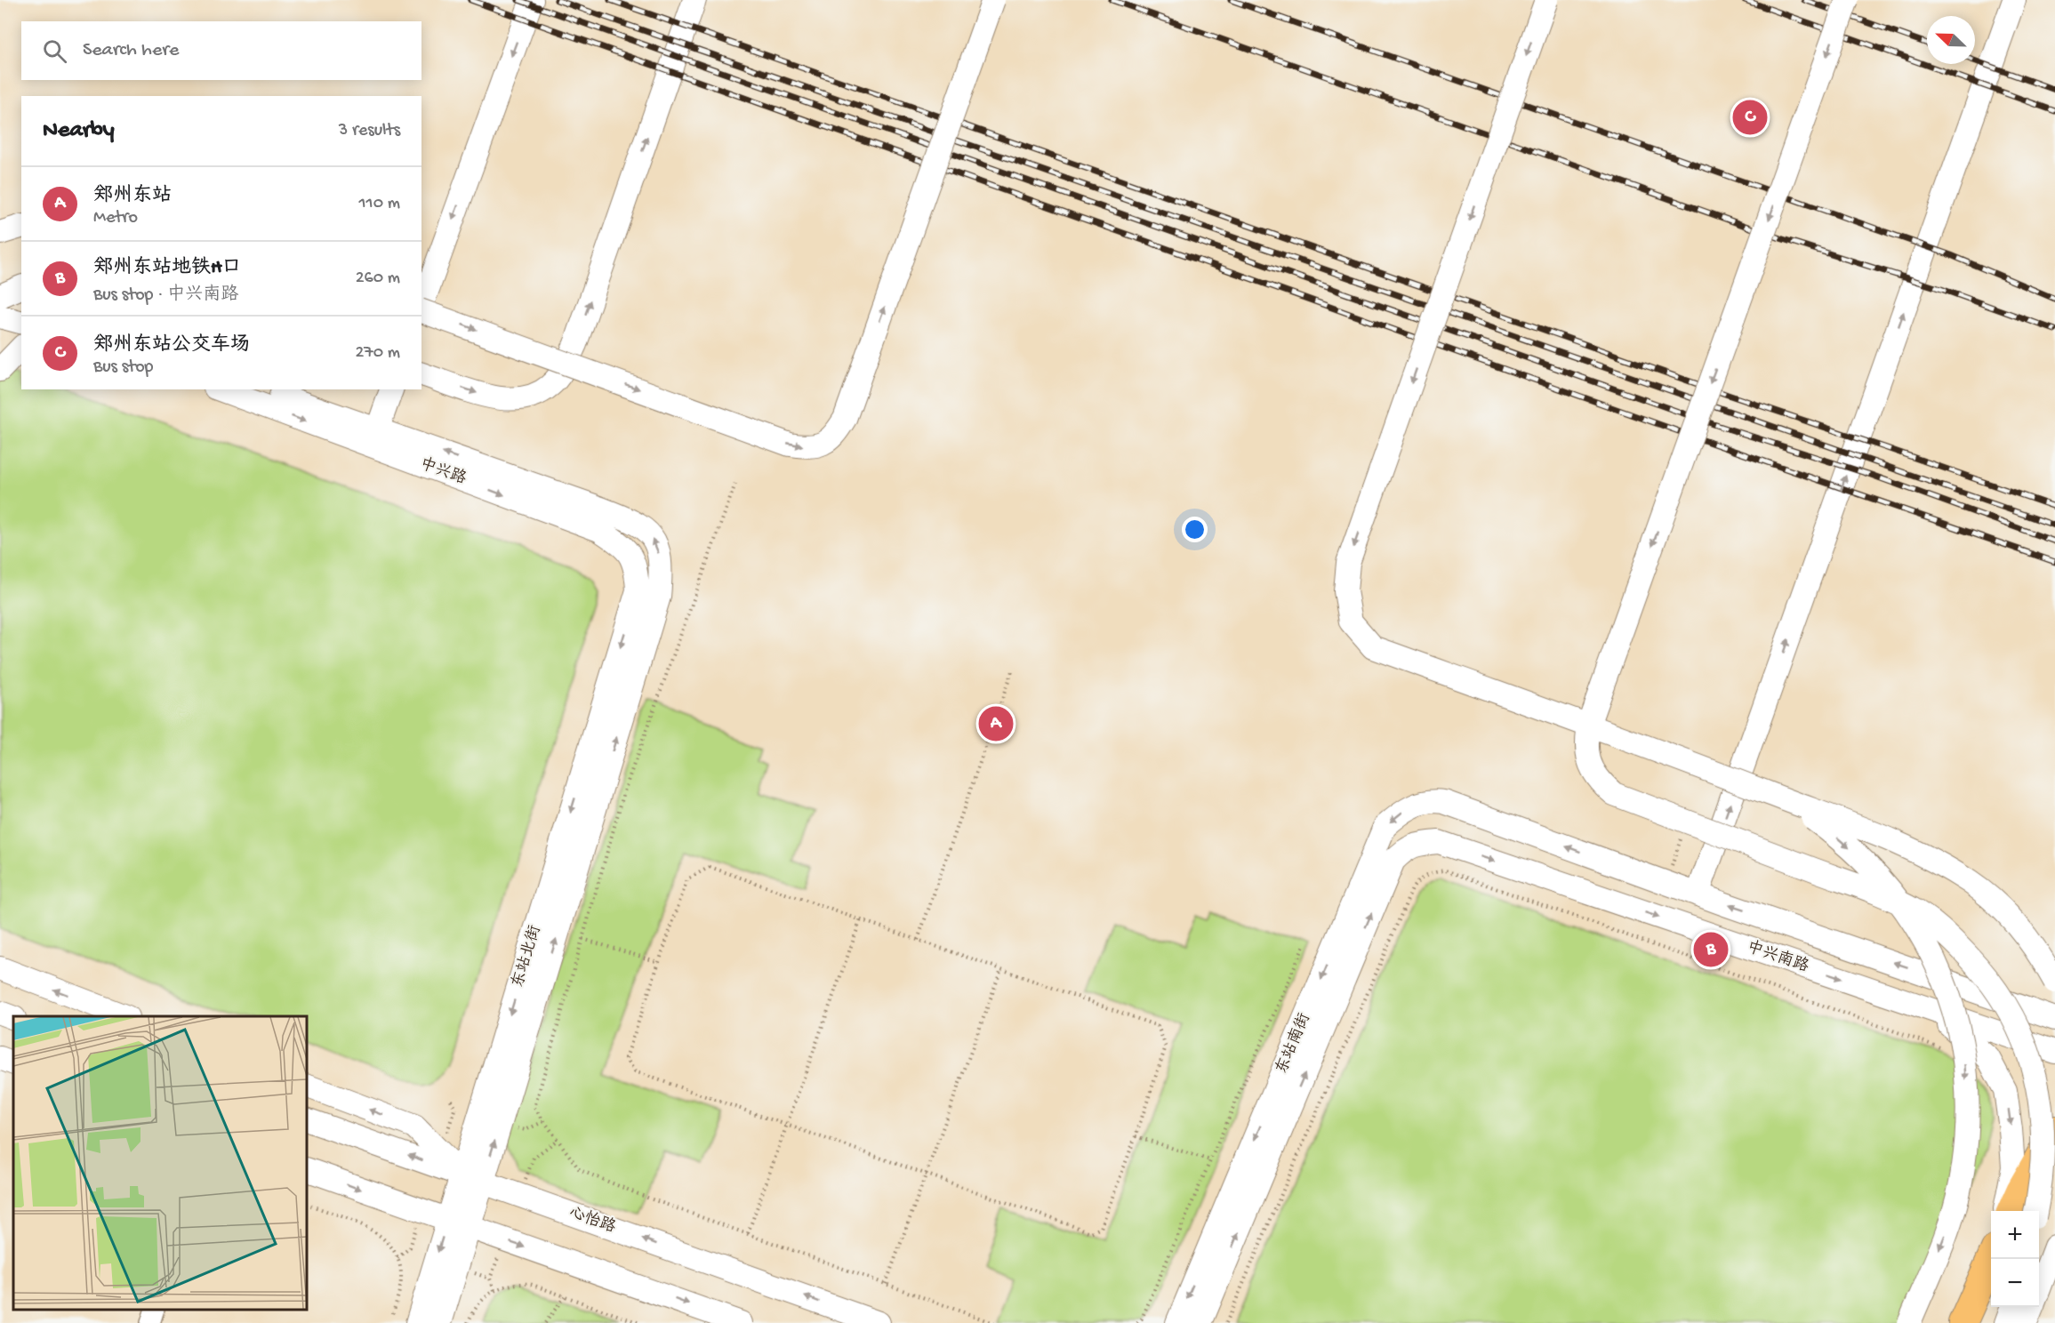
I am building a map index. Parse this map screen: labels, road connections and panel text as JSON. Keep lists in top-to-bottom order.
{
  "streets": {
    "street": [
      "中兴路",
      "东站北街",
      "中兴南路",
      "东站南街",
      "心怡路"
    ]
  },
  "crossings": [
    ["中兴路", "东站北街"],
    ["东站北街", "心怡路"],
    ["中兴南路", "东站南街"]
  ],
  "north": "top left",
  "page": {
    "search": "Search here",
    "heading": ["Nearby", "3 results"],
    "pins": ["C", "A", "B"],
    "list": [
      {
        "mark": "A",
        "name": "郑州东站",
        "note": "Metro",
        "value": "110 m"
      },
      {
        "mark": "B",
        "name": "郑州东站地铁H口",
        "note": "Bus stop · 中兴南路",
        "value": "260 m"
      },
      {
        "mark": "C",
        "name": "郑州东站公交车场",
        "note": "Bus stop",
        "value": "270 m"
      }
    ],
    "map_buttons": ["+", "−"]
  }
}
